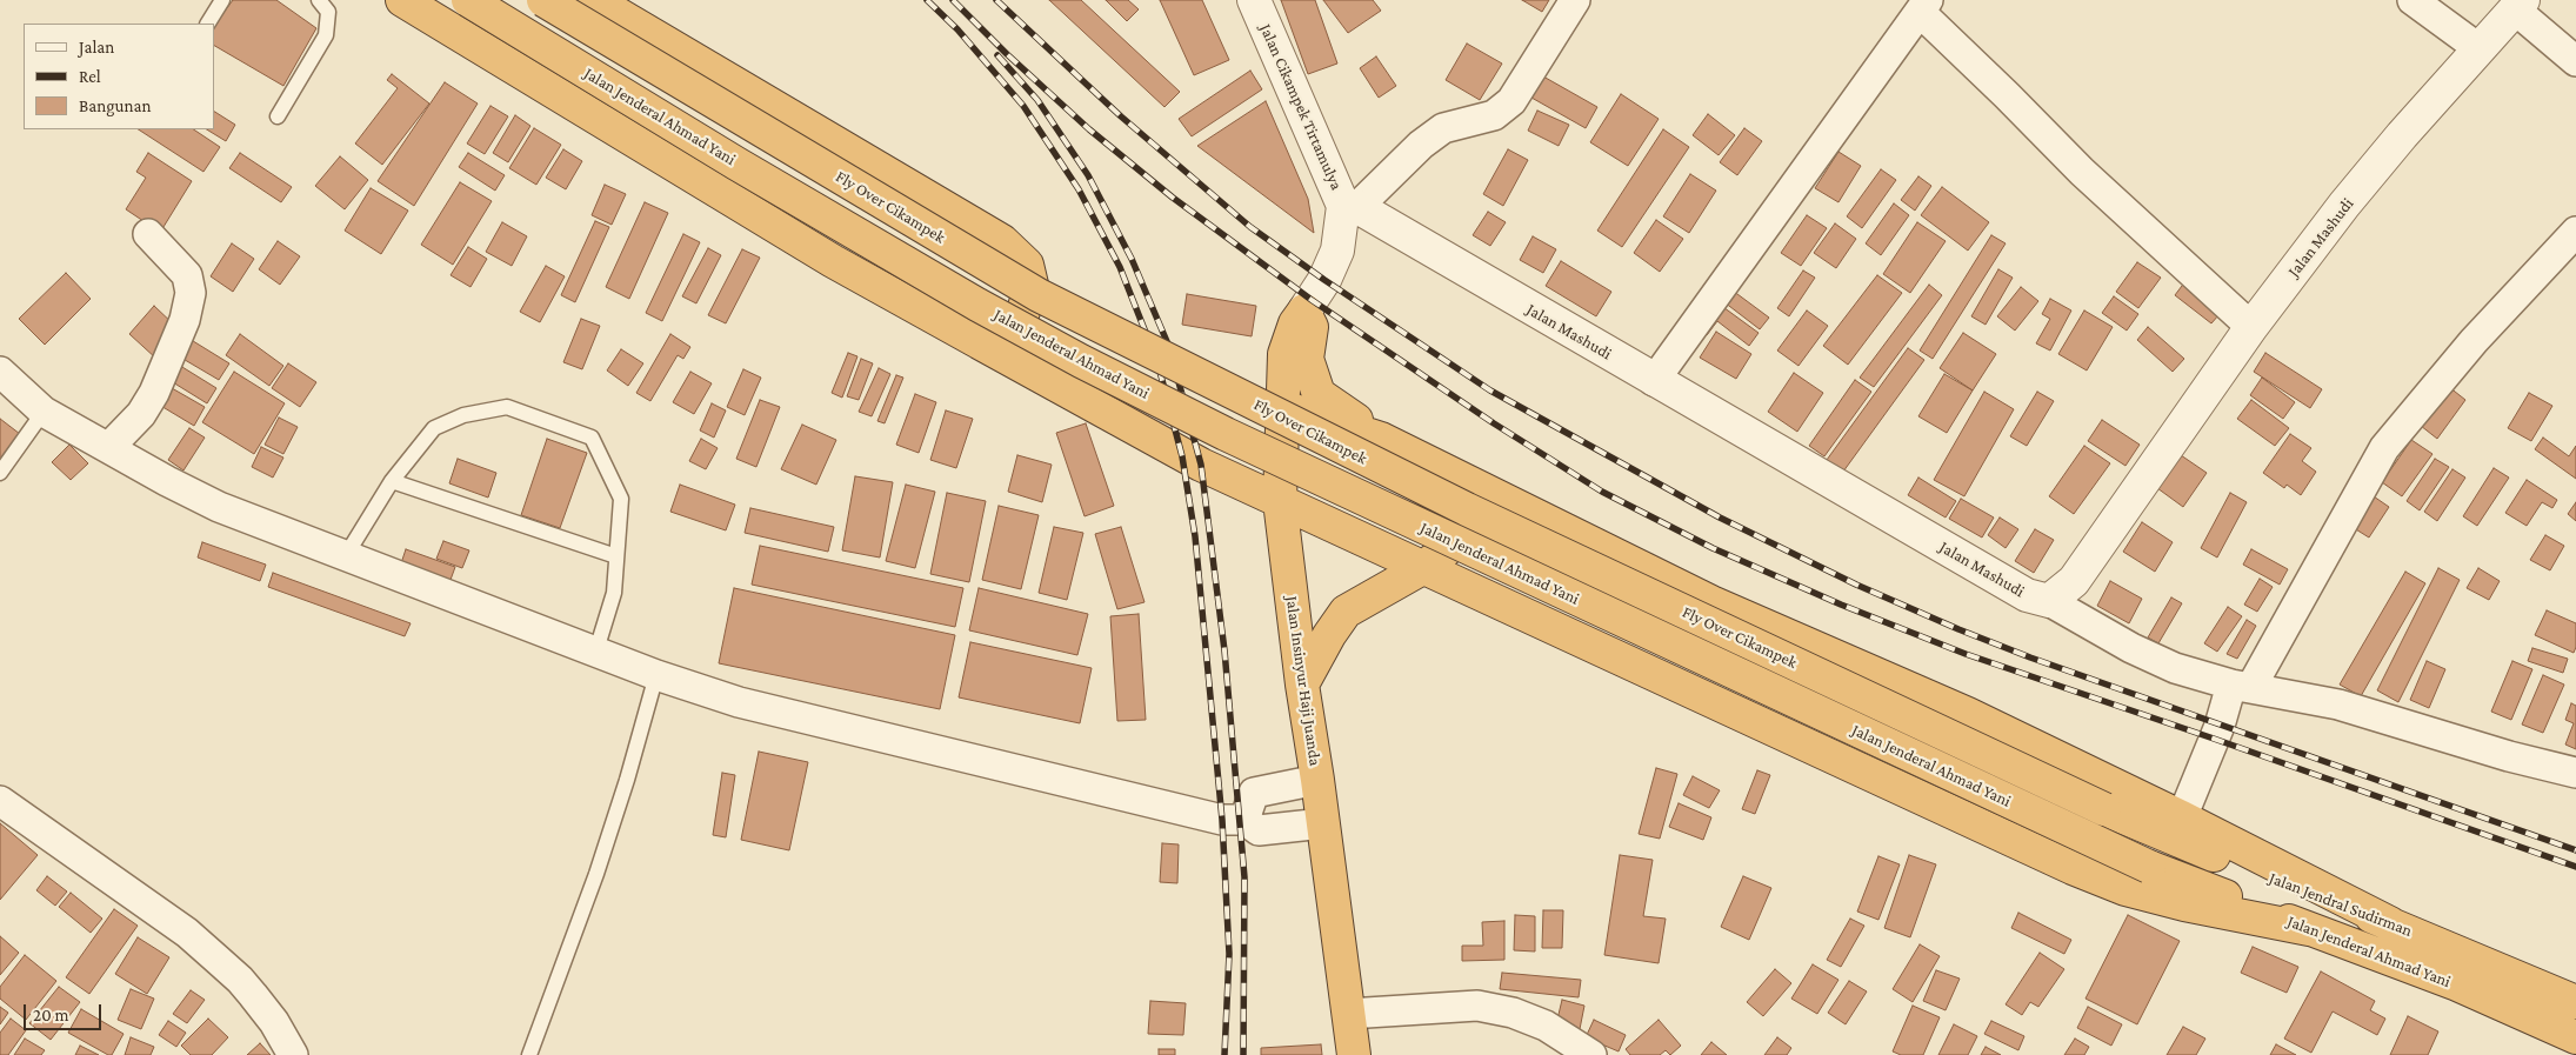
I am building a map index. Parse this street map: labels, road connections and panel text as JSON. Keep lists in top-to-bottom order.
{
  "streets": {
    "highway": [
      "Jalan Jenderal Ahmad Yani",
      "Fly Over Cikampek",
      "Jalan Insinyur Haji Juanda",
      "Jalan Jendral Sudirman"
    ],
    "street": ["Jalan Cikampek Tirtamulya", "Jalan Mashudi"]
  },
  "crossings": [
    ["Jalan Cikampek Tirtamulya", "Jalan Mashudi"],
    ["Jalan Cikampek Tirtamulya", "Jalan Insinyur Haji Juanda"],
    ["Fly Over Cikampek", "Jalan Jendral Sudirman"]
  ],
  "legend": ["Jalan", "Rel", "Bangunan"],
  "scale_bar": "20 m"
}
